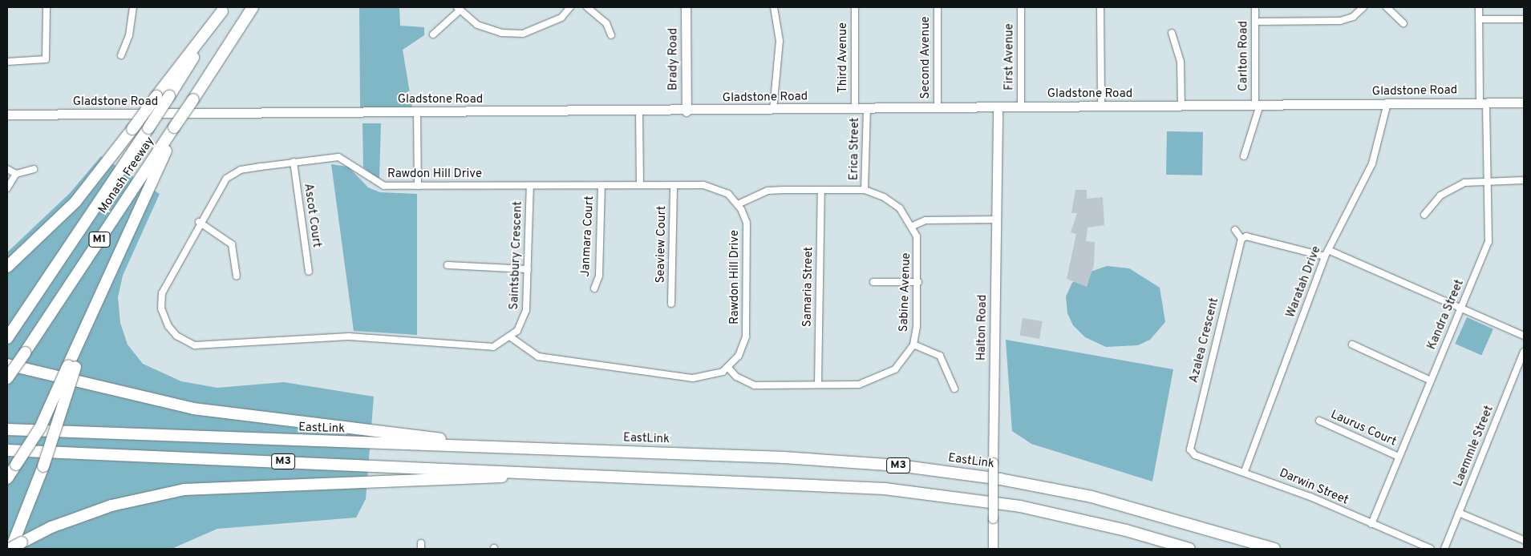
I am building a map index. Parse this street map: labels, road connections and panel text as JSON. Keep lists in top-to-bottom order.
{
  "streets": {
    "highway": [
      "Monash Freeway",
      "M1",
      "EastLink",
      "M3"
    ],
    "main road": ["Brady Road", "Gladstone Road", "Halton Road"],
    "street": [
      "Carlton Road",
      "First Avenue",
      "Third Avenue",
      "Second Avenue",
      "Erica Street",
      "Rawdon Hill Drive",
      "Ascot Court",
      "Janmara Court",
      "Seaview Court",
      "Saintsbury Crescent",
      "Waratah Drive",
      "Samaria Street",
      "Sabine Avenue",
      "Kandra Street",
      "Azalea Crescent",
      "Laurus Court",
      "Laemmle Street",
      "Darwin Street"
    ]
  },
  "crossings": [
    ["Carlton Road", "Gladstone Road"],
    ["First Avenue", "Gladstone Road"],
    ["Third Avenue", "Gladstone Road"],
    ["Second Avenue", "Gladstone Road"],
    ["Brady Road", "Gladstone Road"],
    ["Gladstone Road", "Erica Street"],
    ["Gladstone Road", "Waratah Drive"],
    ["Gladstone Road", "Kandra Street"],
    ["Gladstone Road", "Halton Road"],
    ["Erica Street", "Sabine Avenue"],
    ["Rawdon Hill Drive", "Ascot Court"],
    ["Rawdon Hill Drive", "Janmara Court"],
    ["Rawdon Hill Drive", "Seaview Court"],
    ["Rawdon Hill Drive", "Saintsbury Crescent"],
    ["Rawdon Hill Drive", "Sabine Avenue"],
    ["Waratah Drive", "Darwin Street"],
    ["Samaria Street", "Sabine Avenue"],
    ["Kandra Street", "Laurus Court"],
    ["Kandra Street", "Darwin Street"],
    ["Azalea Crescent", "Darwin Street"]
  ]
}
